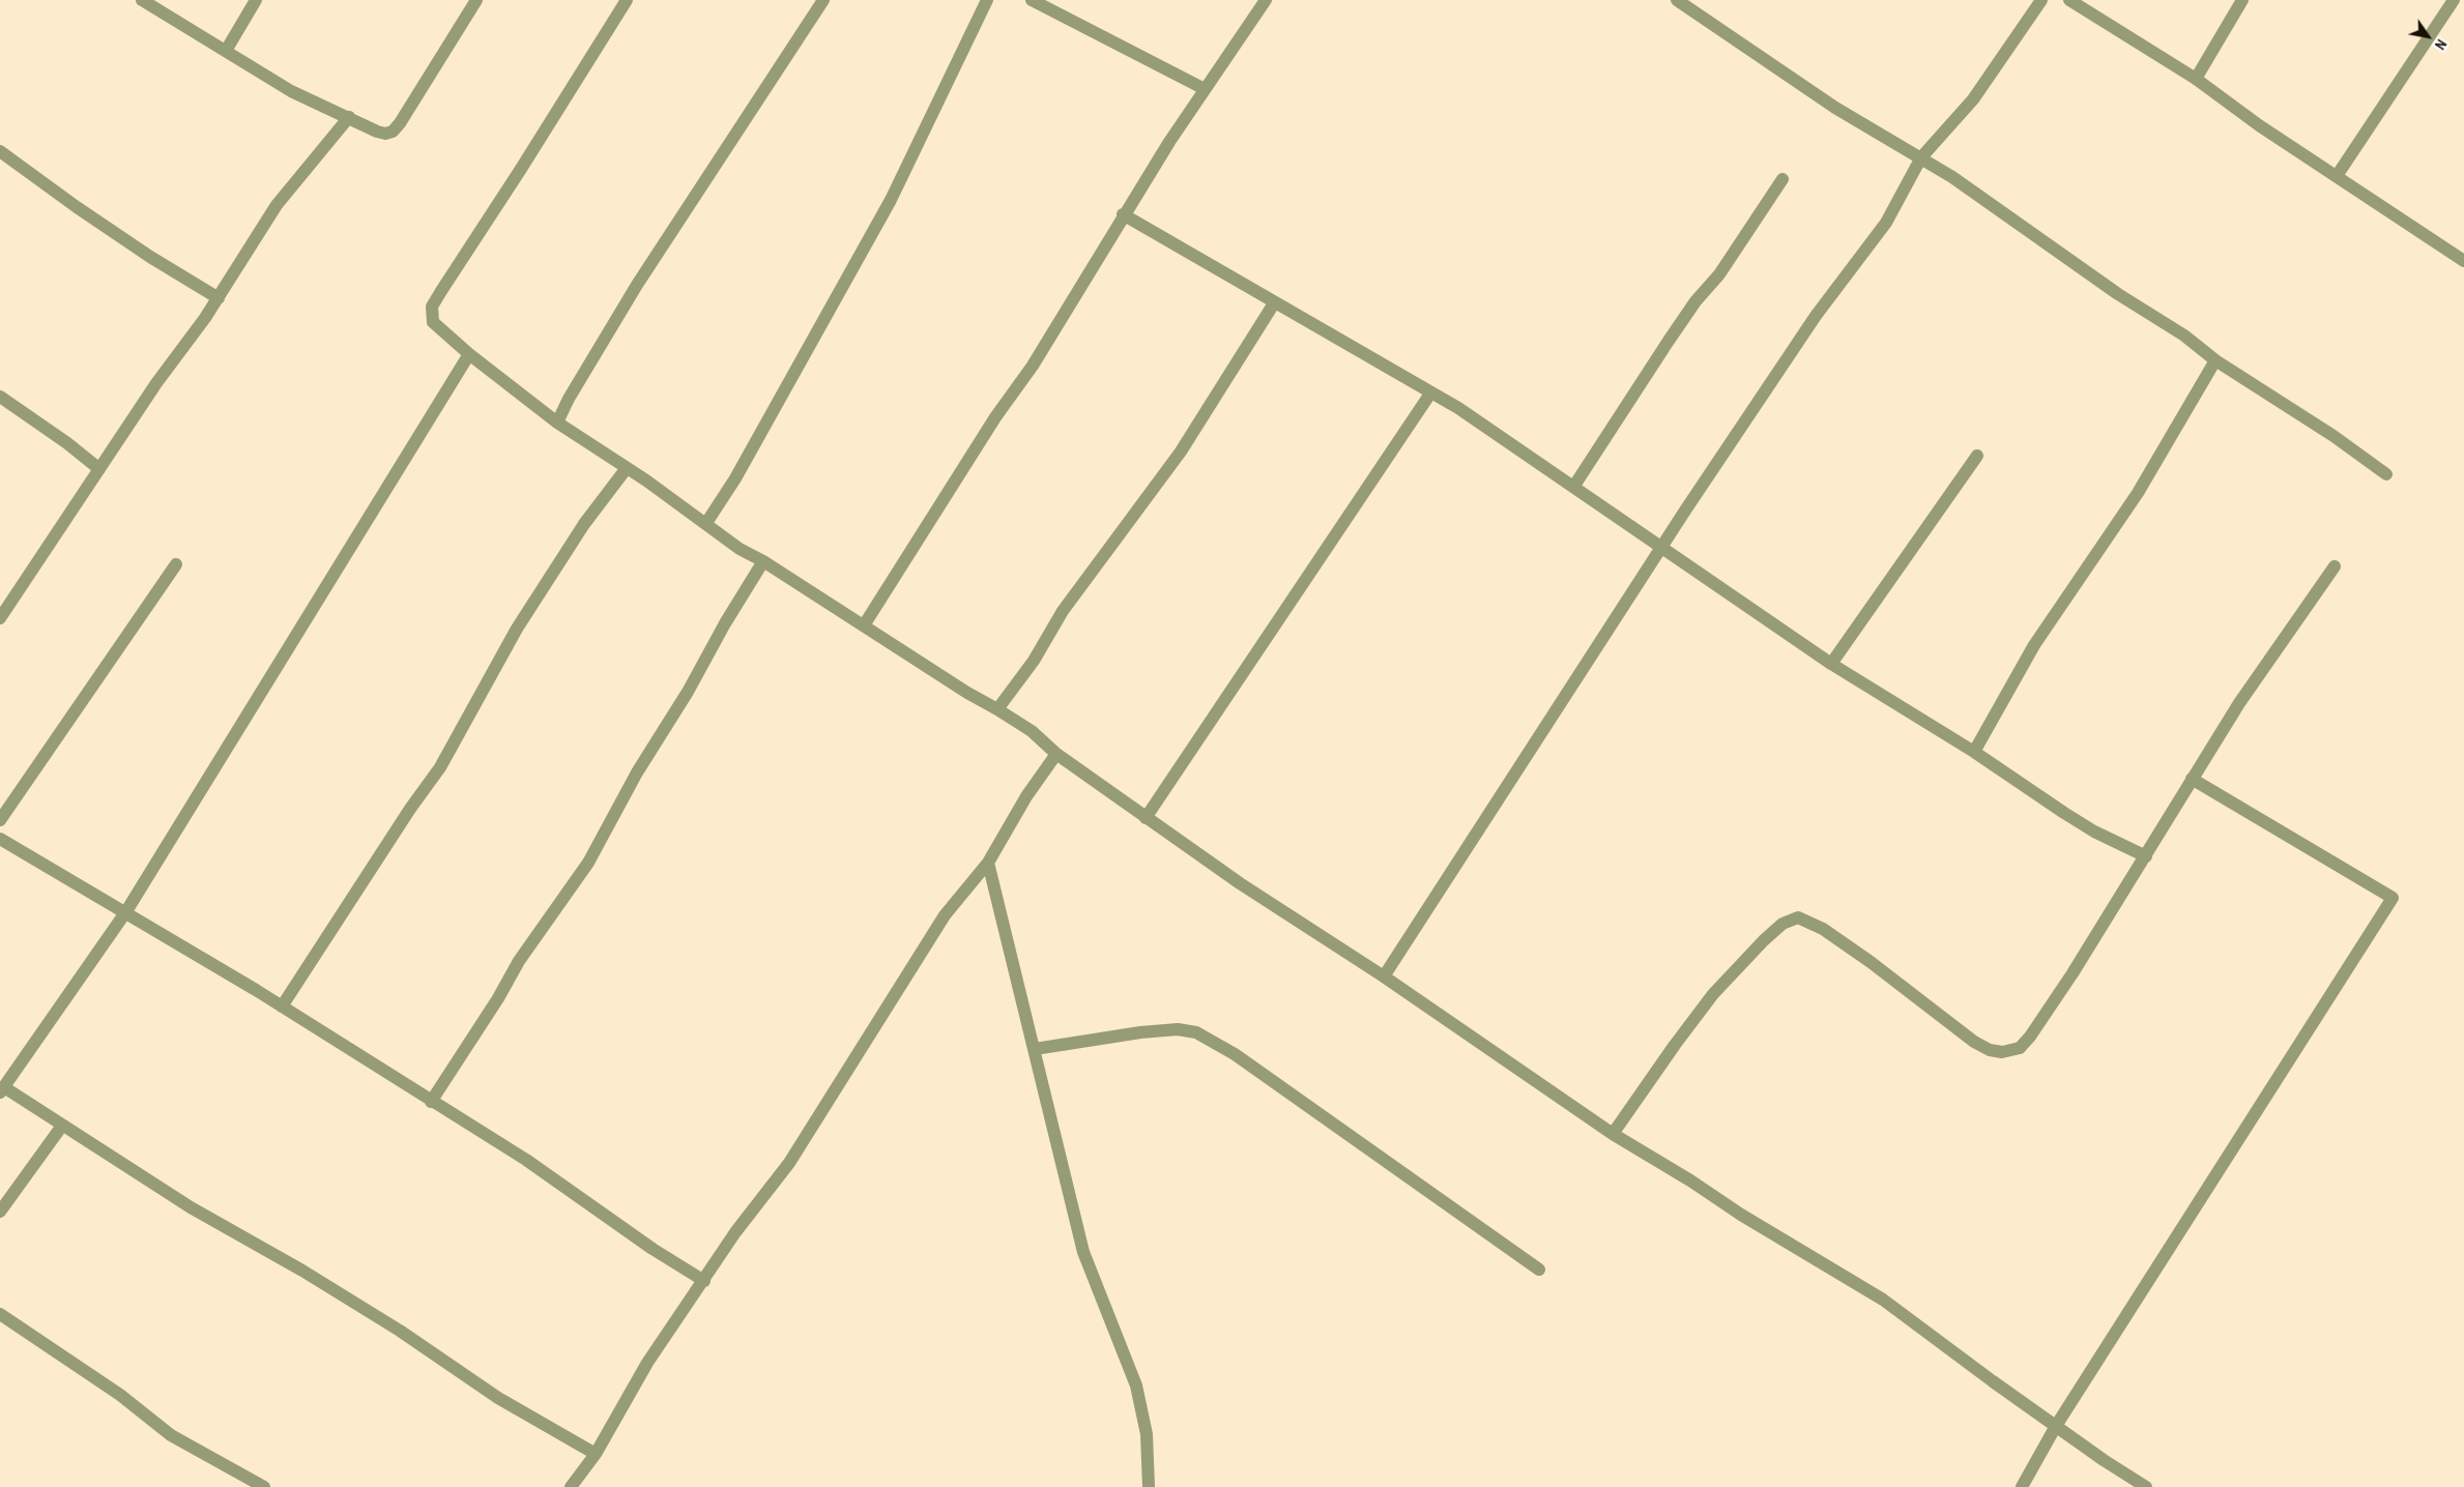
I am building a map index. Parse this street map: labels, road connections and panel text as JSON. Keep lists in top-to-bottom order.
{
  "north": "bottom right"
}
